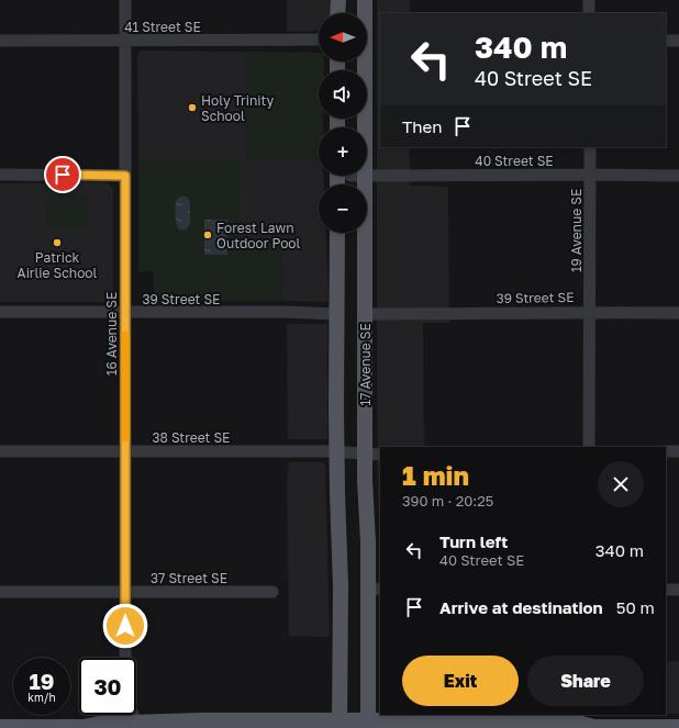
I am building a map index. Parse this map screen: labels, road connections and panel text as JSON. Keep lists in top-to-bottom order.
{
  "streets": {
    "main road": ["17 Avenue SE"],
    "street": [
      "41 Street SE",
      "40 Street SE",
      "19 Avenue SE",
      "39 Street SE",
      "16 Avenue SE",
      "38 Street SE",
      "37 Street SE"
    ]
  },
  "crossings": [
    ["41 Street SE", "16 Avenue SE"],
    ["40 Street SE", "19 Avenue SE"],
    ["19 Avenue SE", "39 Street SE"],
    ["39 Street SE", "16 Avenue SE"],
    ["39 Street SE", "17 Avenue SE"],
    ["16 Avenue SE", "38 Street SE"],
    ["16 Avenue SE", "37 Street SE"],
    ["17 Avenue SE", "38 Street SE"]
  ],
  "places": ["Holy Trinity School", "Forest Lawn Outdoor Pool", "Patrick Airlie School"],
  "north": "left",
  "page": {
    "map_buttons": ["+", "−"],
    "turn": ["340 m", "40 Street SE"],
    "then": "Then",
    "heading": ["1 min", "390 m · 20:25"],
    "list": [
      {
        "name": "Turn left",
        "note": "40 Street SE",
        "value": "340 m"
      },
      {
        "name": "Arrive at destination",
        "value": "50 m"
      }
    ],
    "buttons": ["Exit", "Share"],
    "speed": "19 km/h",
    "limit": "30"
  }
}
